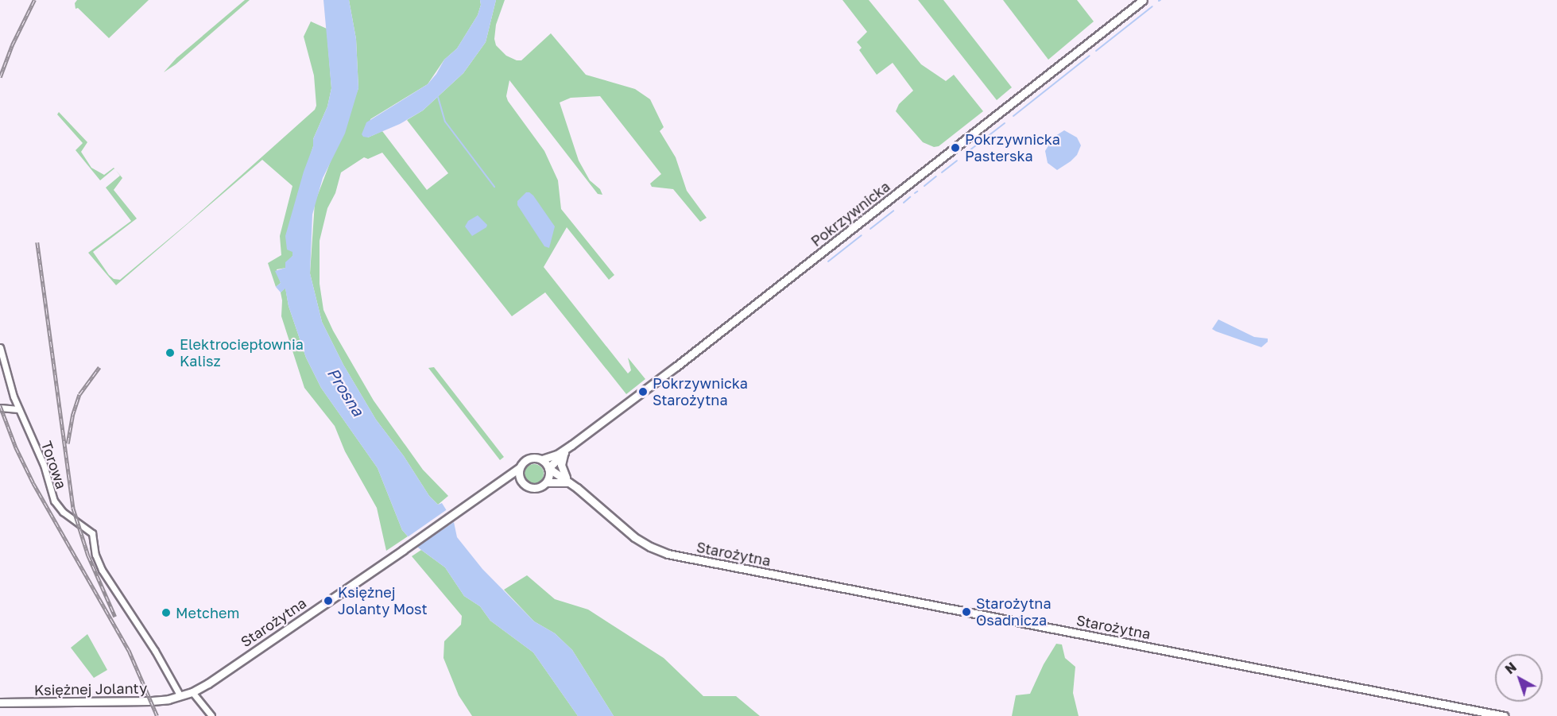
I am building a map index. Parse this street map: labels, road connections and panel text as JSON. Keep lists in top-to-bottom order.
{
  "streets": {
    "street": [
      "Pokrzywnicka",
      "Torowa",
      "Starożytna",
      "Księżnej Jolanty"
    ]
  },
  "crossings": [
    ["Pokrzywnicka", "Starożytna"],
    ["Torowa", "Starożytna"],
    ["Torowa", "Księżnej Jolanty"],
    ["Starożytna", "Księżnej Jolanty"]
  ],
  "water": ["Prosna"],
  "places": [
    "Pokrzywnicka Pasterska",
    "Elektrociepłownia Kalisz",
    "Pokrzywnicka Starożytna",
    "Księżnej Jolanty Most",
    "Starożytna Osadnicza",
    "Metchem"
  ],
  "north": "top left"
}
